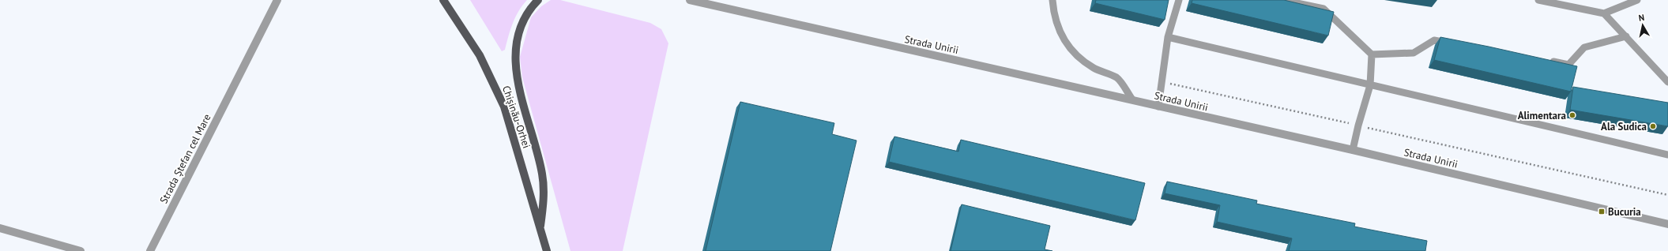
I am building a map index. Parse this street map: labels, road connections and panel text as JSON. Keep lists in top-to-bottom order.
{
  "streets": {
    "main road": ["Chișinău-Orhei"],
    "street": ["Strada Unirii", "Strada Ștefan cel Mare"]
  },
  "places": {
    "other": ["Alimentara", "Ala Sudica"],
    "transit": ["Bucuria"]
  },
  "north": "top"
}
